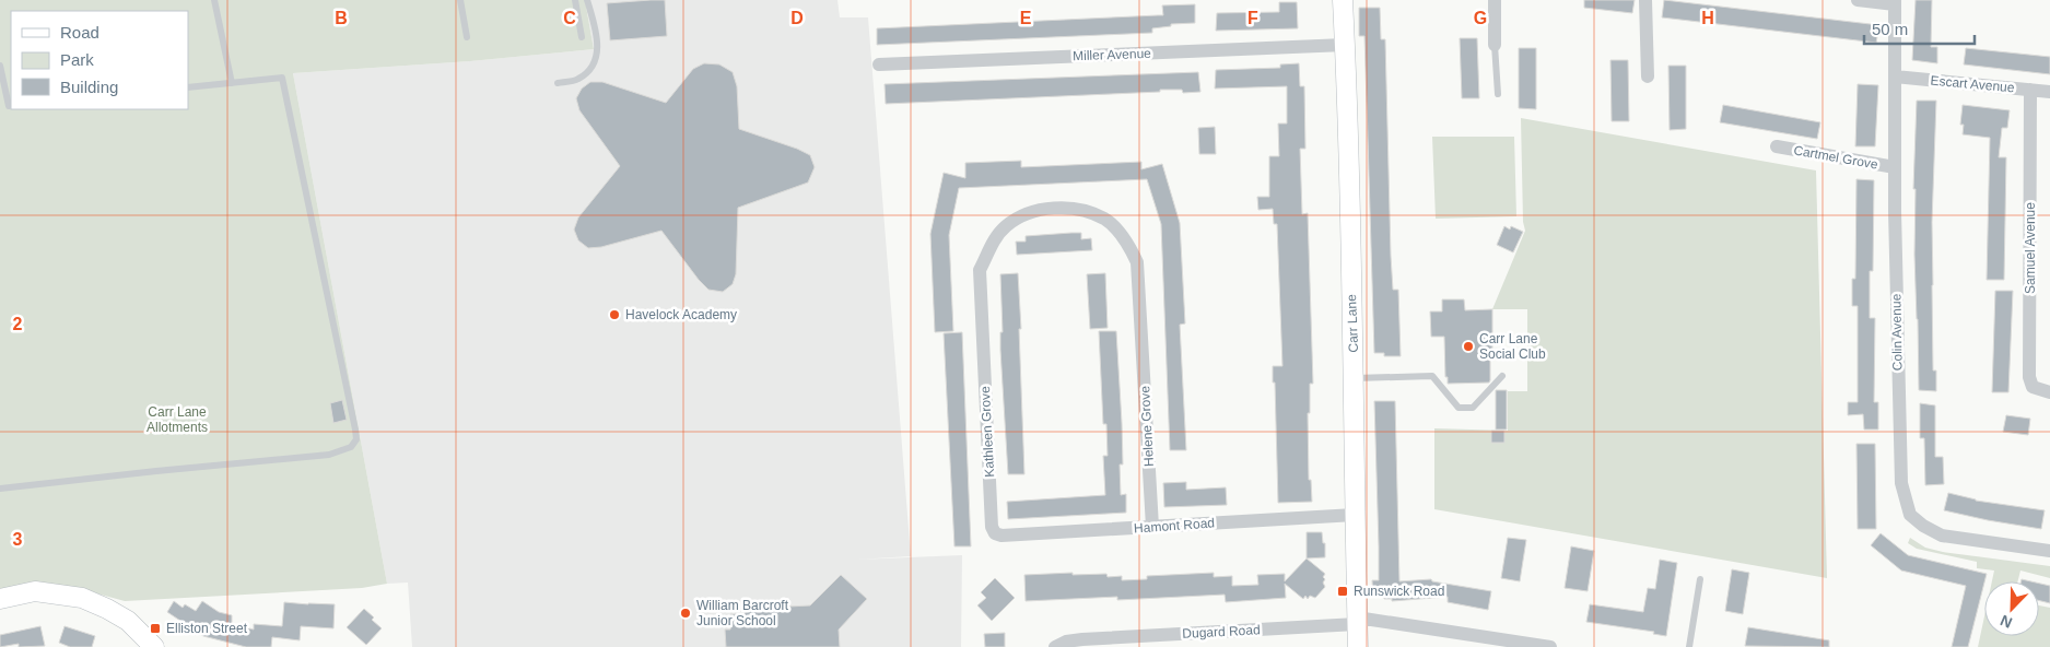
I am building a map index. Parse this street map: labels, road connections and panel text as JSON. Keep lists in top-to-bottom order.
{
  "streets": {
    "street": [
      "Miller Avenue",
      "Escart Avenue",
      "Cartmel Grove",
      "Samuel Avenue",
      "Carr Lane",
      "Colin Avenue",
      "Helene Grove",
      "Kathleen Grove",
      "Hamont Road",
      "Dugard Road"
    ]
  },
  "crossings": [
    ["Miller Avenue", "Carr Lane"],
    ["Escart Avenue", "Samuel Avenue"],
    ["Escart Avenue", "Colin Avenue"],
    ["Cartmel Grove", "Colin Avenue"],
    ["Carr Lane", "Hamont Road"],
    ["Carr Lane", "Dugard Road"],
    ["Helene Grove", "Kathleen Grove"],
    ["Helene Grove", "Hamont Road"],
    ["Kathleen Grove", "Hamont Road"]
  ],
  "parks": ["Carr Lane Allotments"],
  "places": {
    "other": ["Havelock Academy", "Carr Lane Social Club", "William Barcroft Junior School"],
    "transit": ["Runswick Road", "Elliston Street"]
  },
  "legend": ["Road", "Park", "Building"],
  "scale_bar": "50 m",
  "north": "bottom left",
  "grid": {
    "columns": [
      "B",
      "C",
      "D",
      "E",
      "F",
      "G",
      "H"
    ],
    "rows": ["2", "3"]
  }
}
